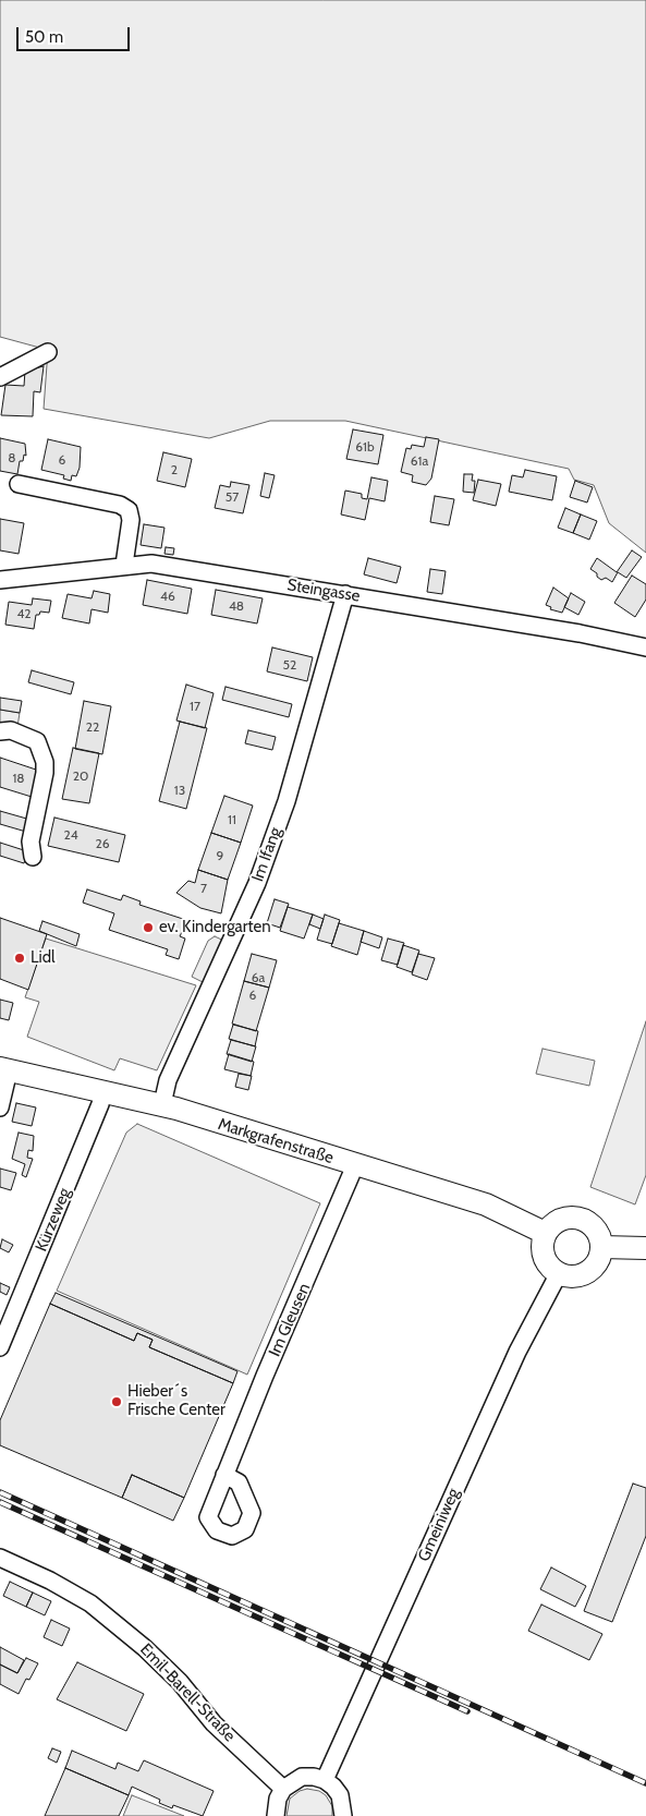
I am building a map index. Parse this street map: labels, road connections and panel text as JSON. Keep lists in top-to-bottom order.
{
  "streets": {
    "main road": ["Markgrafenstraße"],
    "street": [
      "Steingasse",
      "Im Ifang",
      "Kürzeweg",
      "Im Gleusen",
      "Gmeiniweg",
      "Emil-Barell-Straße"
    ]
  },
  "crossings": [
    ["Steingasse", "Im Ifang"],
    ["Im Ifang", "Markgrafenstraße"],
    ["Markgrafenstraße", "Kürzeweg"],
    ["Markgrafenstraße", "Im Gleusen"],
    ["Markgrafenstraße", "Gmeiniweg"]
  ],
  "places": ["ev. Kindergarten", "Lidl", "Hieber´s Frische Center"],
  "house_numbers": [
    "61b",
    "8",
    "6",
    "61a",
    "2",
    "57",
    "46",
    "48",
    "42",
    "52",
    "17",
    "22",
    "20",
    "18",
    "13",
    "11",
    "24",
    "26",
    "9",
    "7",
    "6a",
    "6"
  ],
  "scale_bar": "50 m"
}
